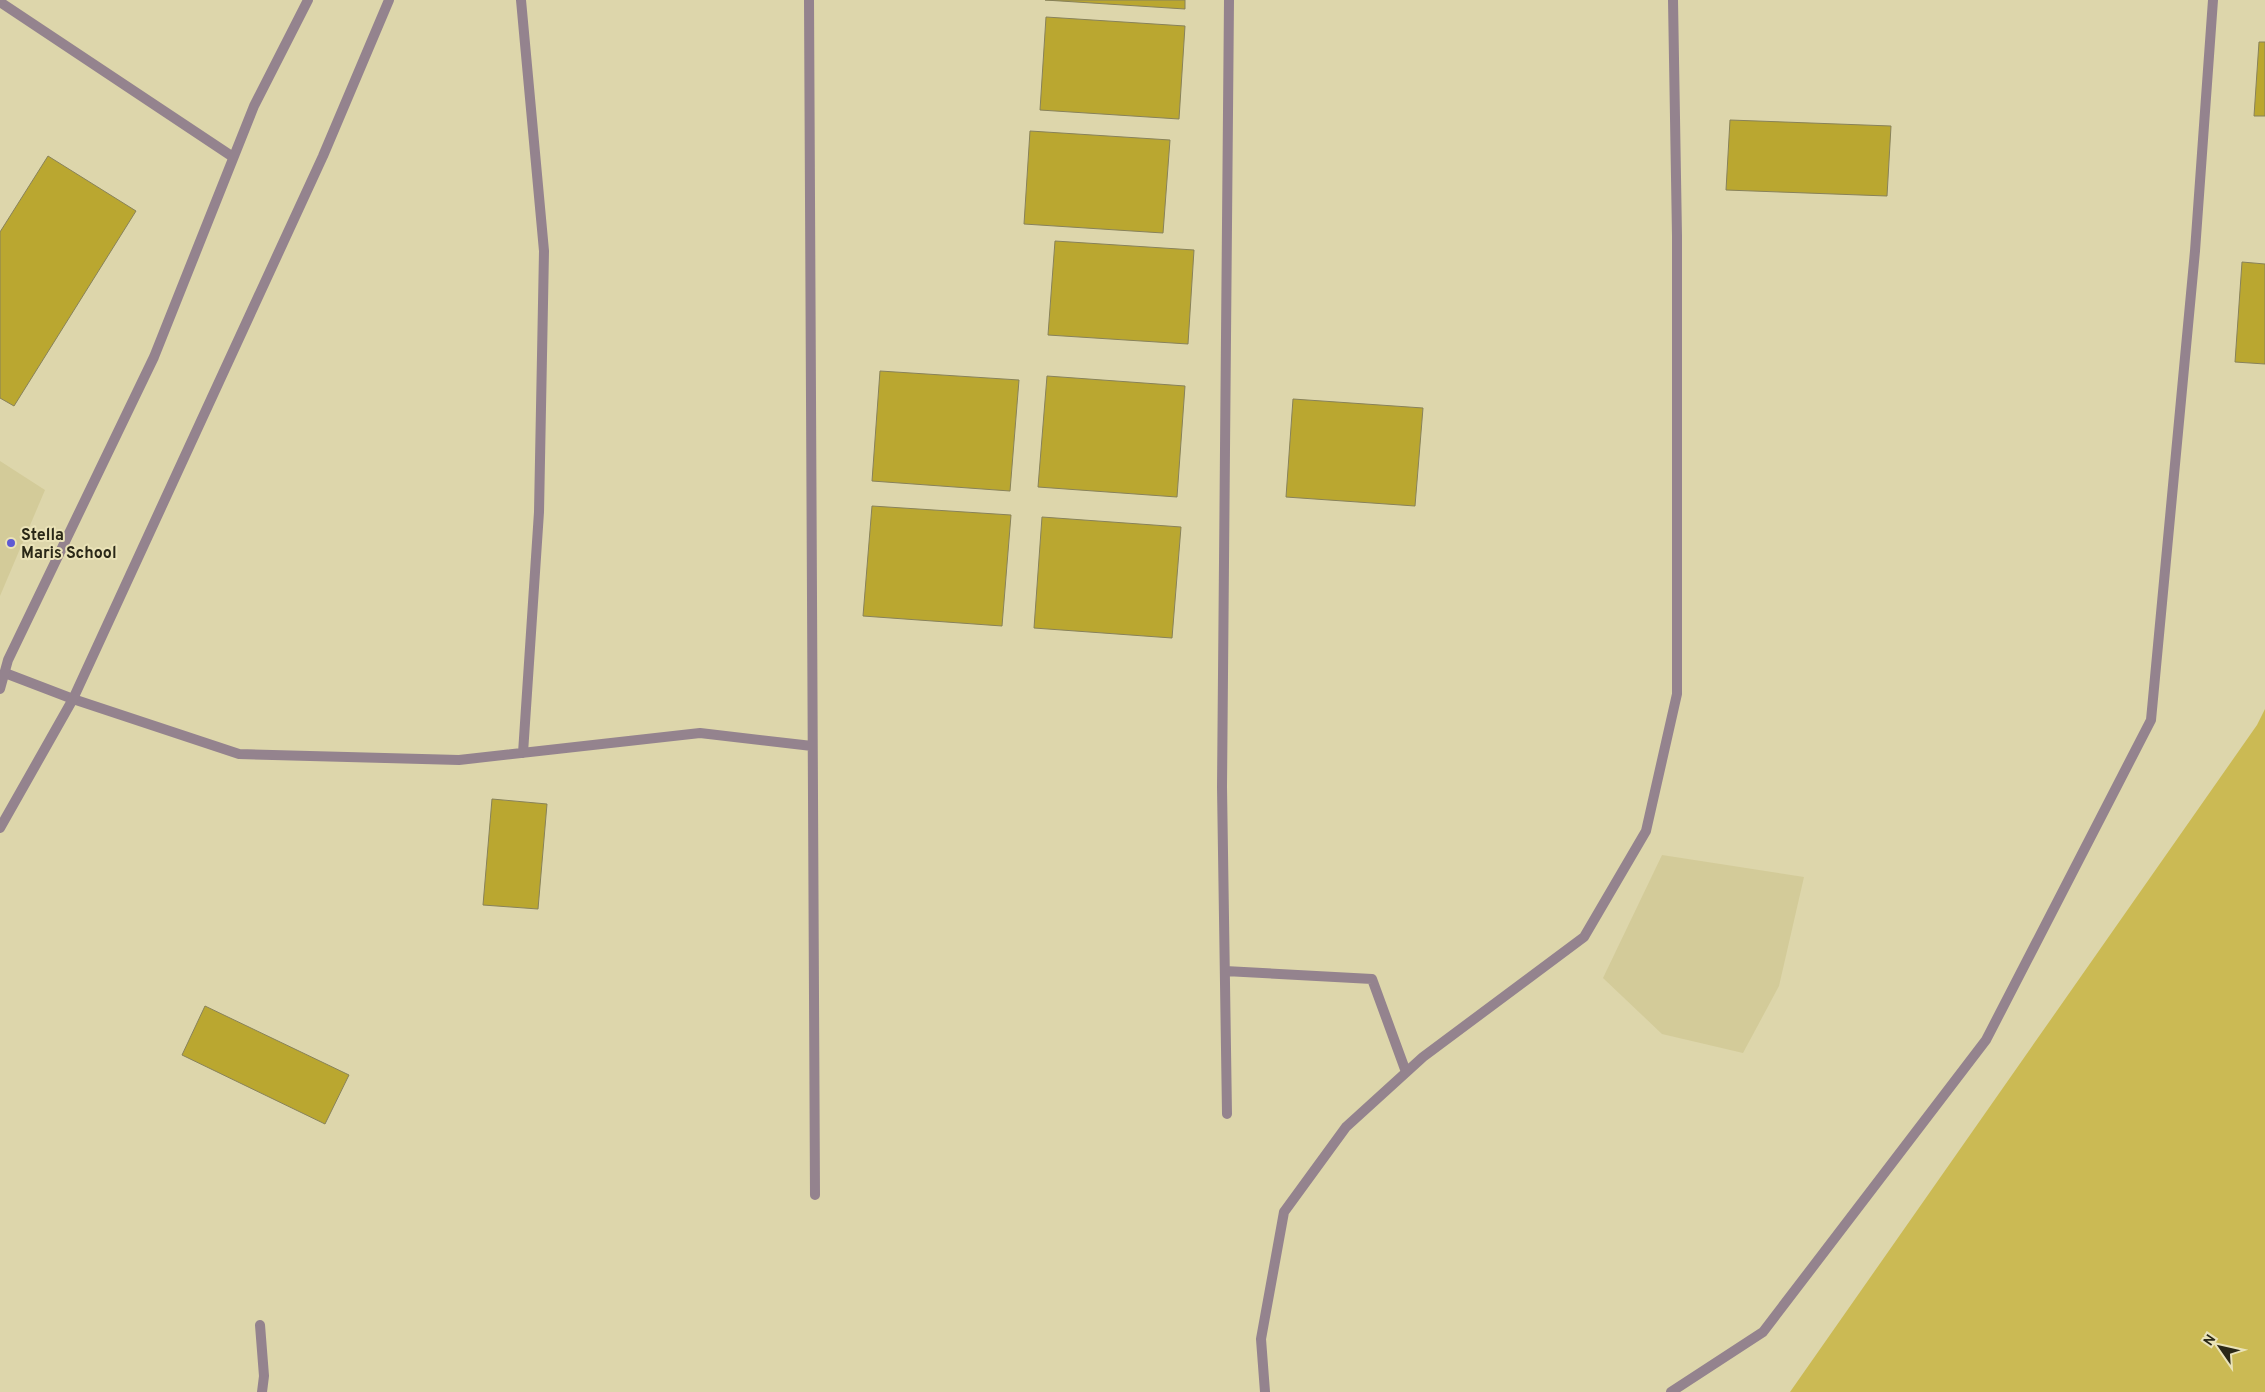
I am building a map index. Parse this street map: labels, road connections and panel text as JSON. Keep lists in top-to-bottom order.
{
  "places": ["Stella Maris School"],
  "north": "top left"
}
